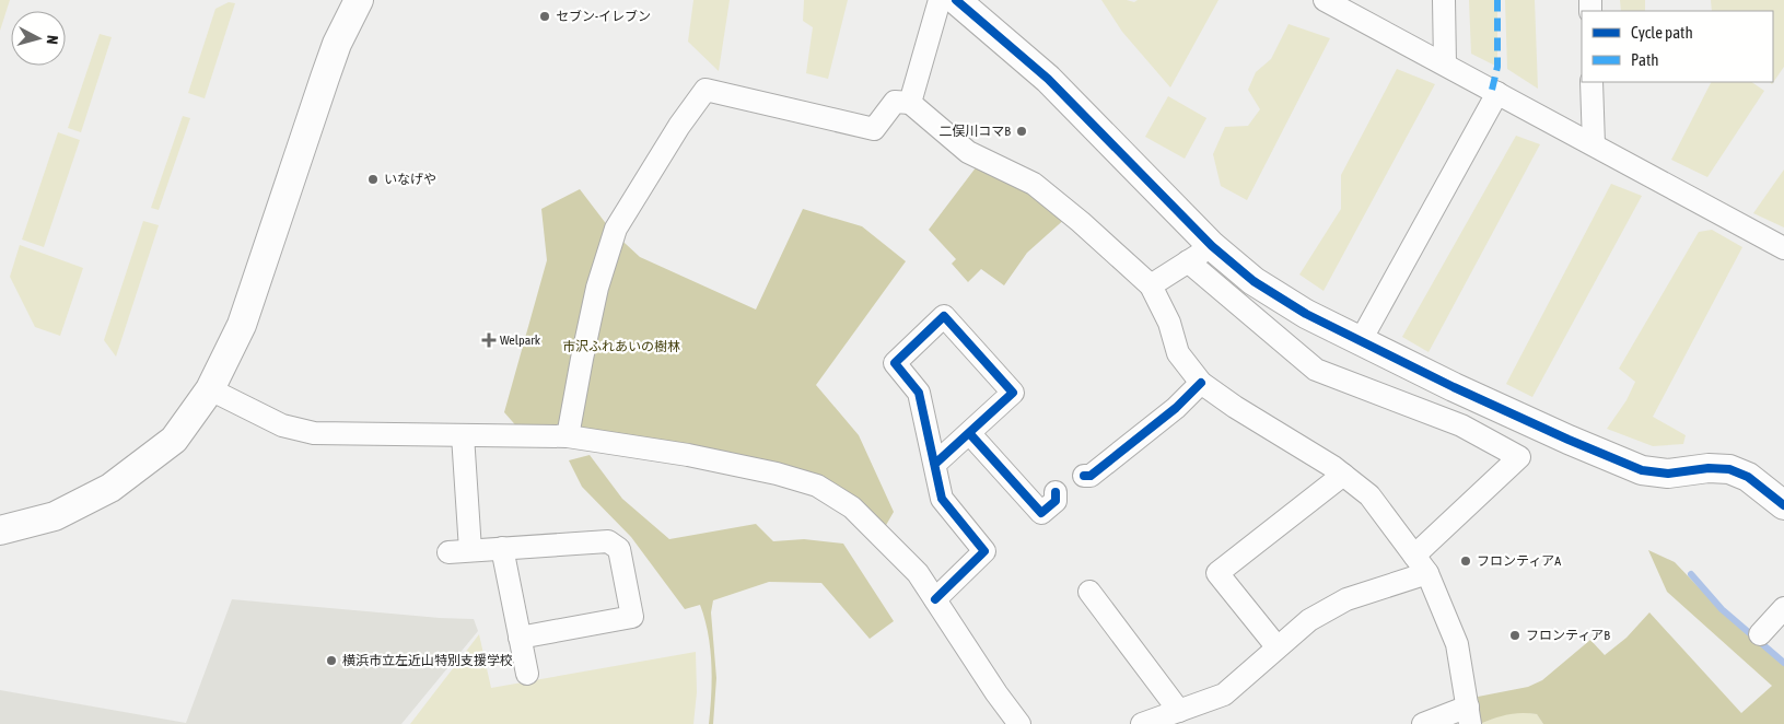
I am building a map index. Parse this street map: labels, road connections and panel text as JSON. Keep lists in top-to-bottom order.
{
  "parks": ["市沢ふれあいの樹林"],
  "places": {
    "other": [
      "セブン-イレブン",
      "二俣川コマB",
      "いなげや",
      "フロンティアA",
      "フロンティアB",
      "横浜市立左近山特別支援学校"
    ],
    "health": ["Welpark"]
  },
  "legend": ["Cycle path", "Path"],
  "north": "right"
}
